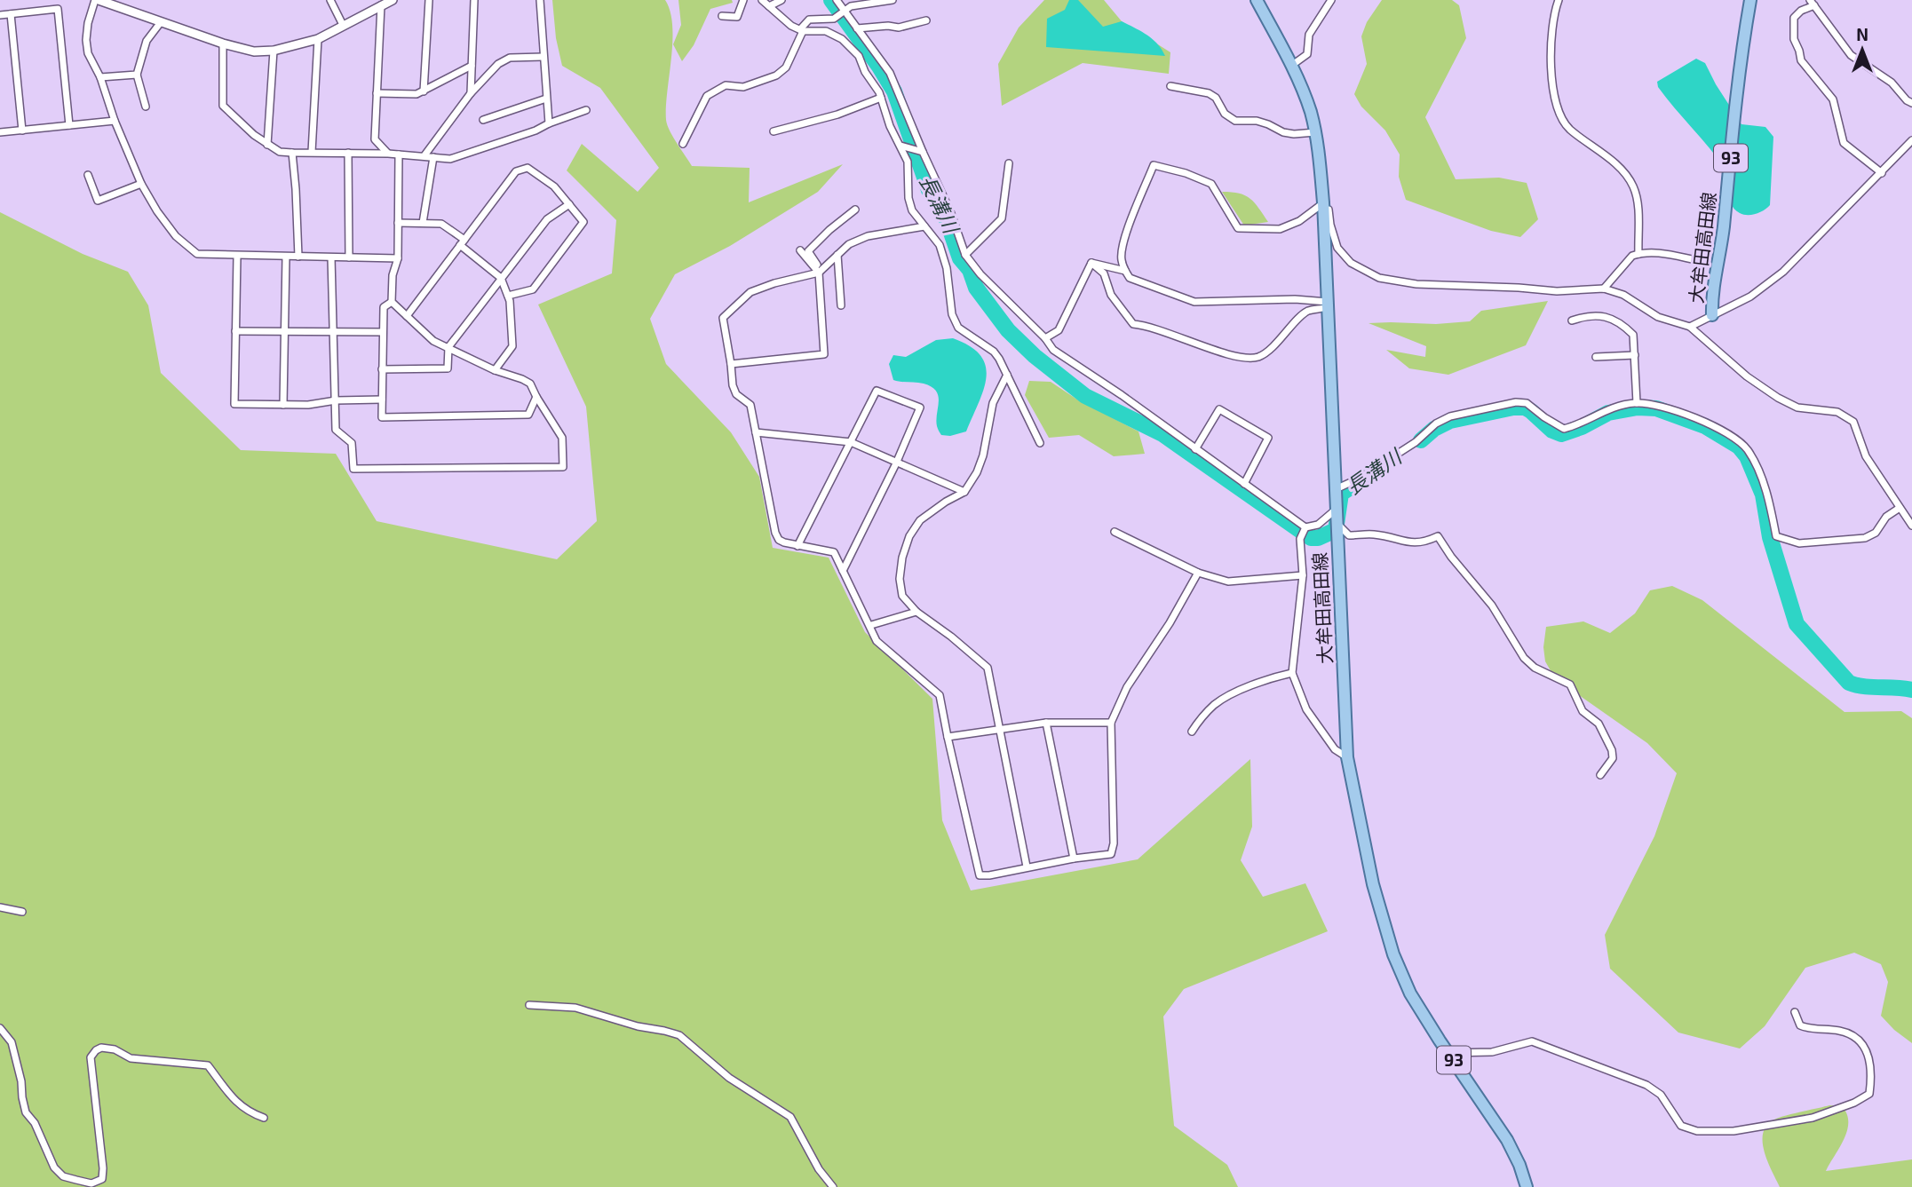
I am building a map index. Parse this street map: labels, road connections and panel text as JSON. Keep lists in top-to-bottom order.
{
  "streets": {
    "main road": ["93", "大牟田高田線"]
  },
  "water": ["長溝川"],
  "north": "top"
}
